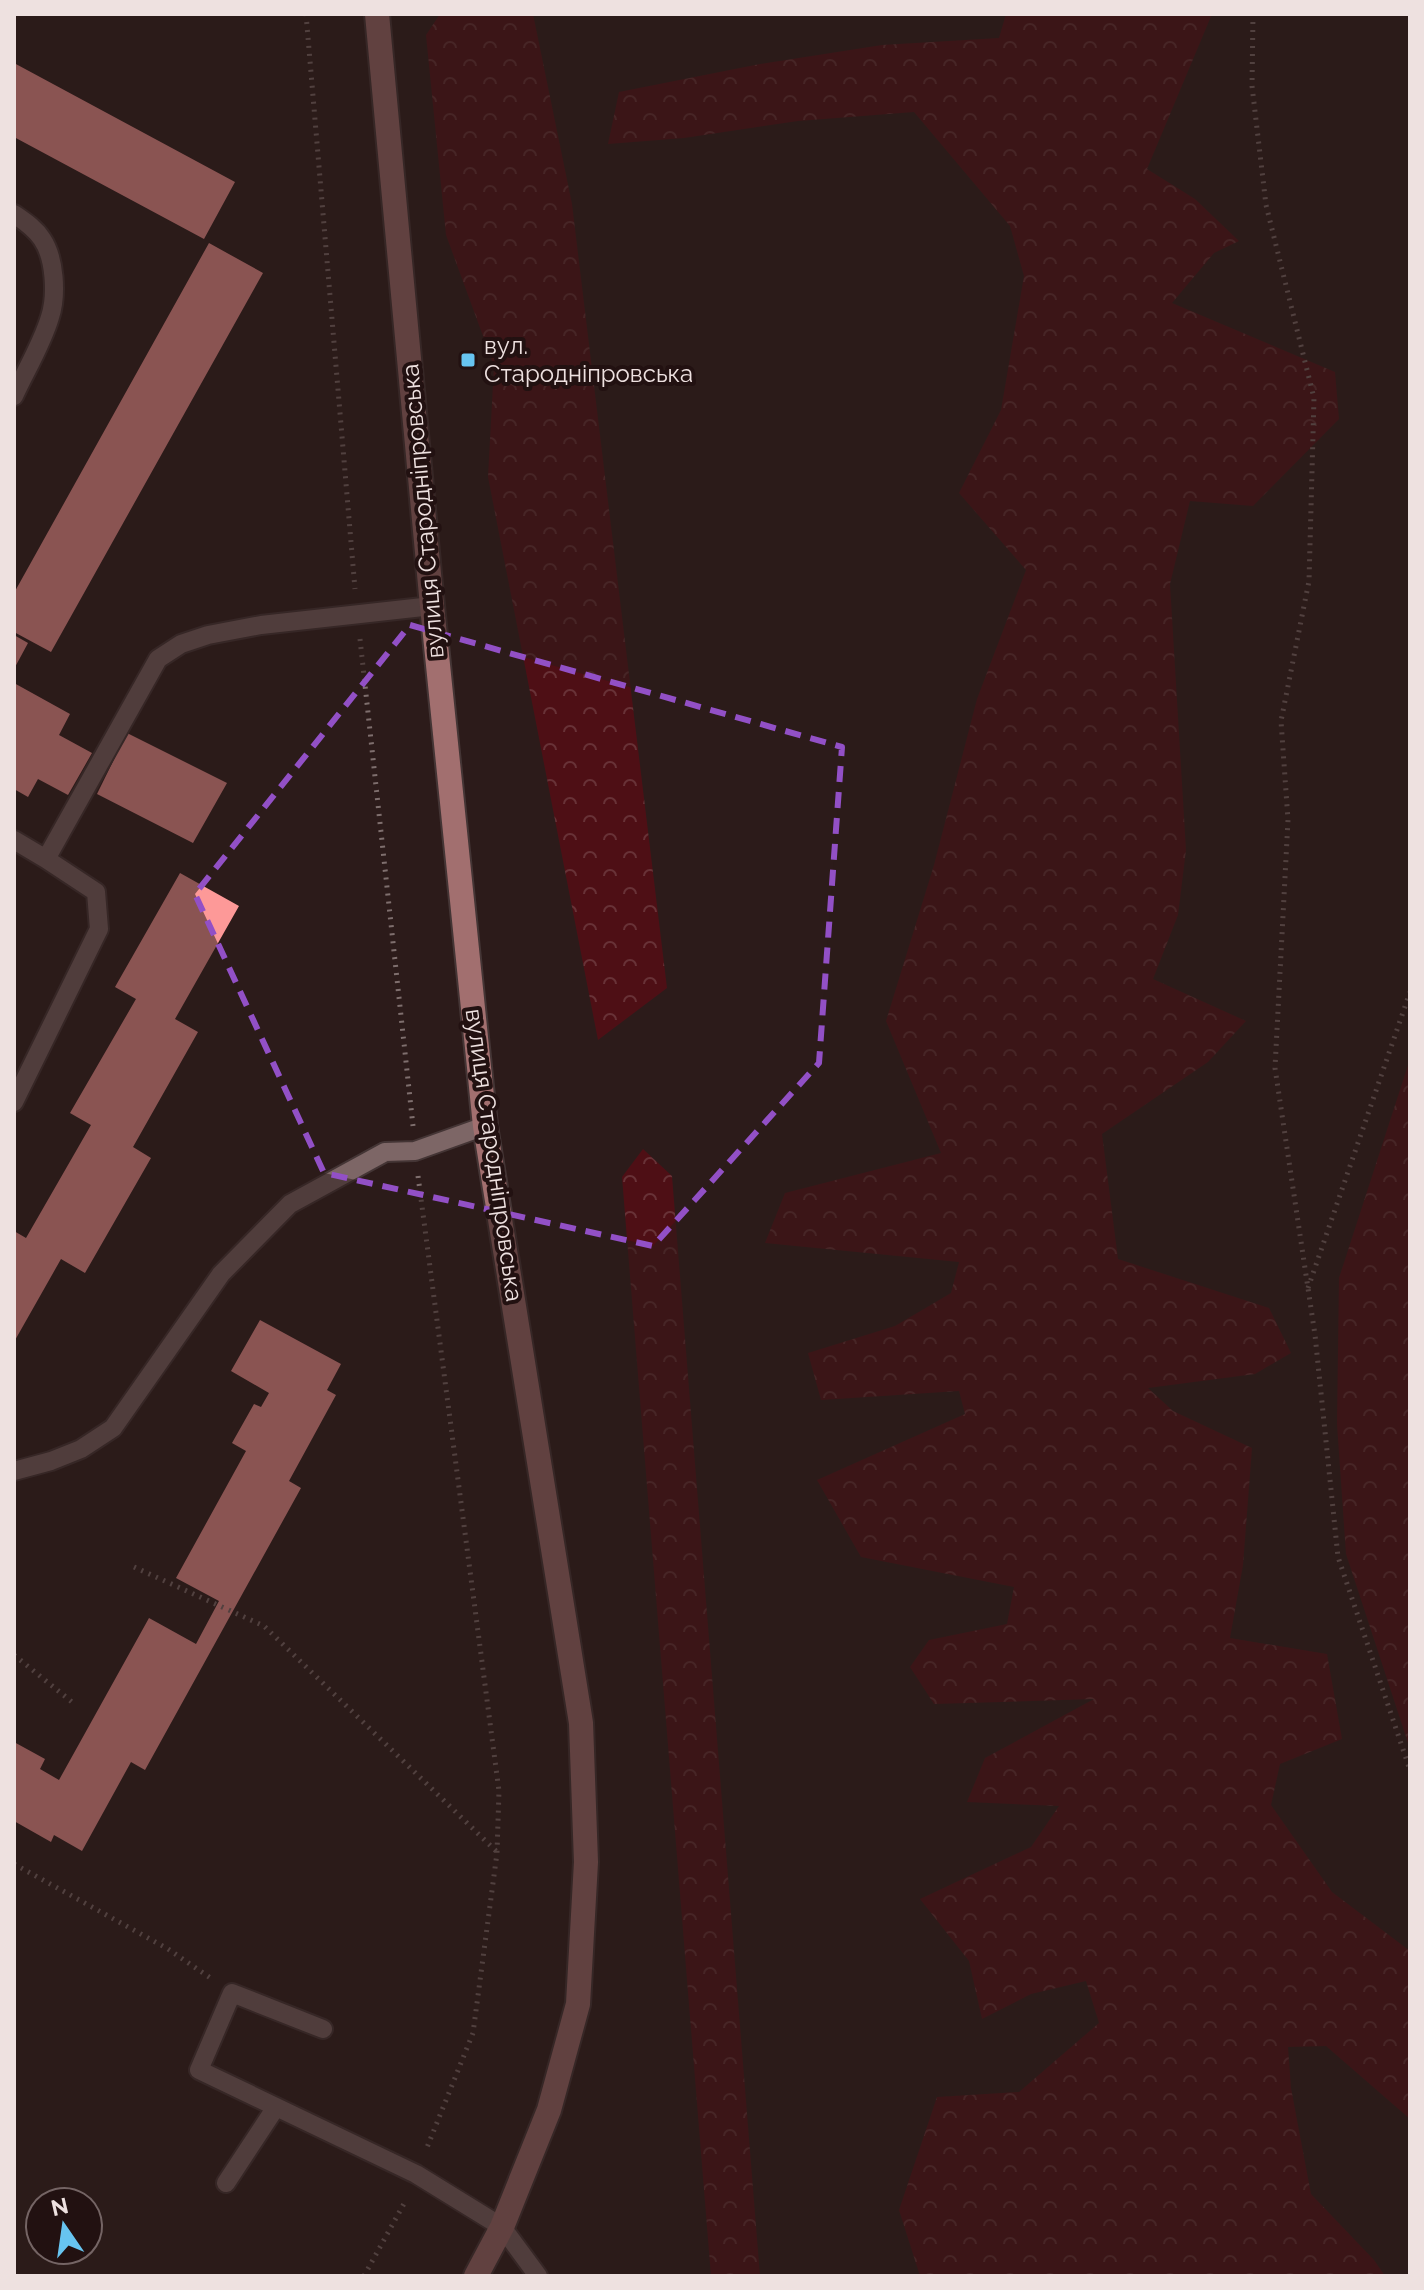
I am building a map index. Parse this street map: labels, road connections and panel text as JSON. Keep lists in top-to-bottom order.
{
  "streets": {
    "street": ["вулиця Стародніпровська"]
  },
  "places": {
    "transit": ["вул. Стародніпровська"]
  },
  "north": "top"
}
